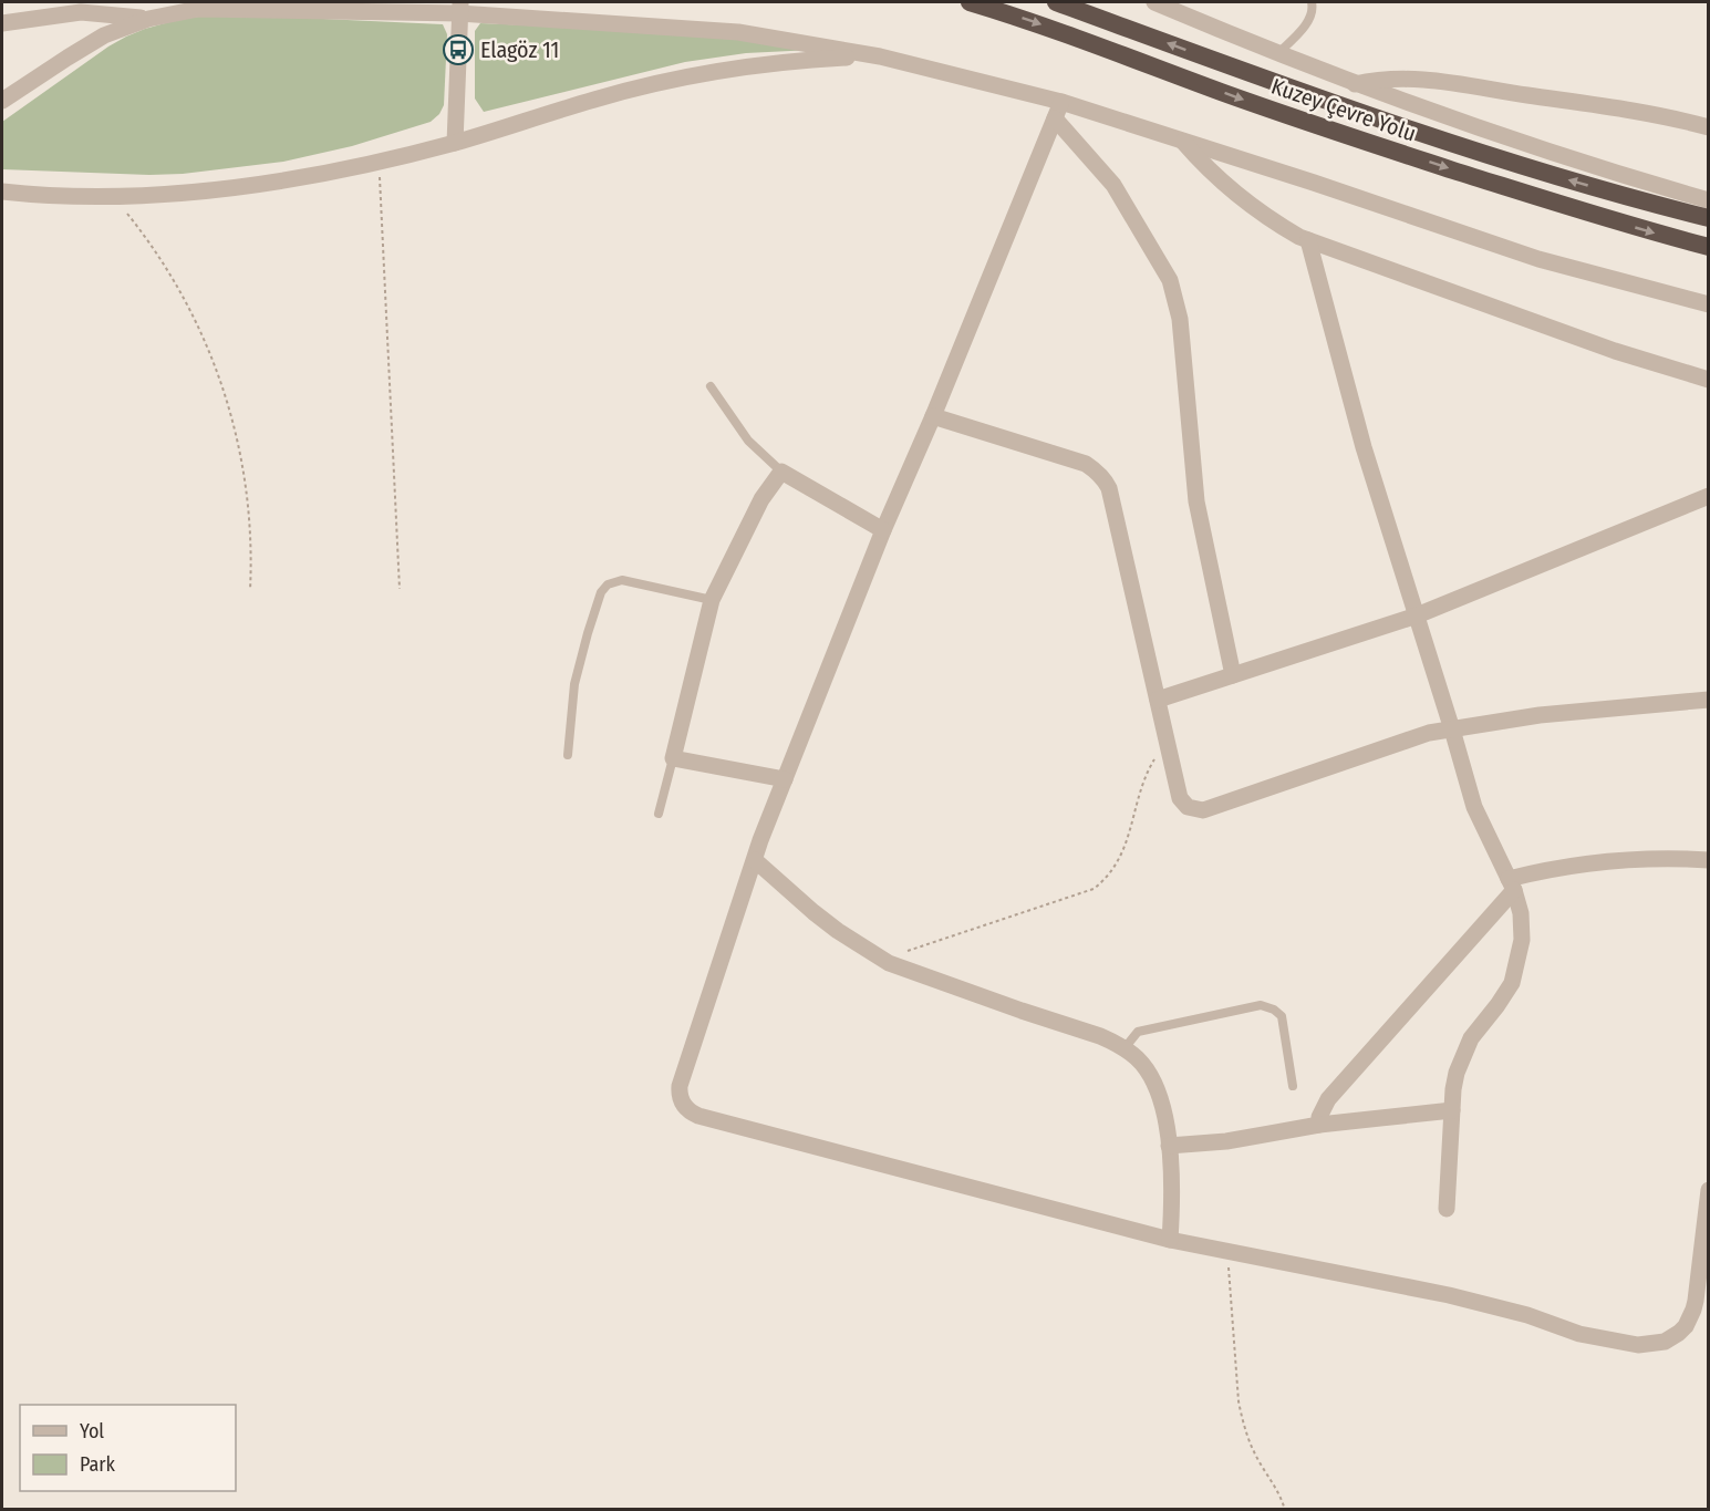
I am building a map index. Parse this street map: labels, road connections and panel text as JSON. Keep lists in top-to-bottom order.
{
  "streets": {
    "highway": ["Kuzey Çevre Yolu"]
  },
  "places": {
    "bus stop": ["Elagöz 11"]
  },
  "legend": ["Yol", "Park"]
}
